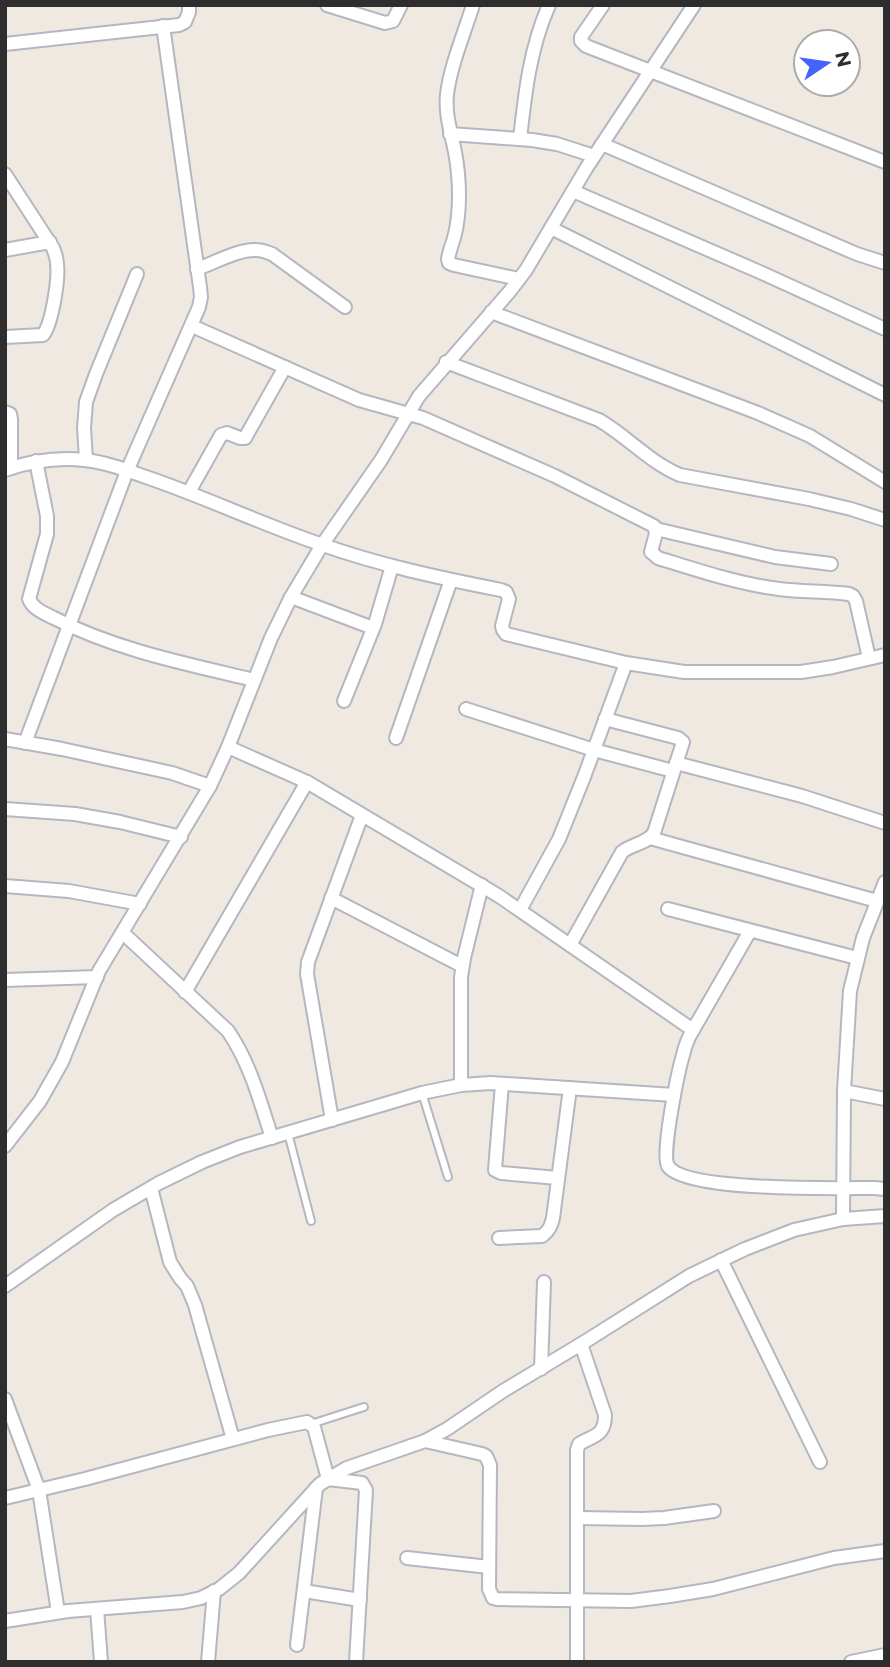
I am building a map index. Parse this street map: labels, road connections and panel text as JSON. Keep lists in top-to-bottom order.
{
  "north": "right"
}
